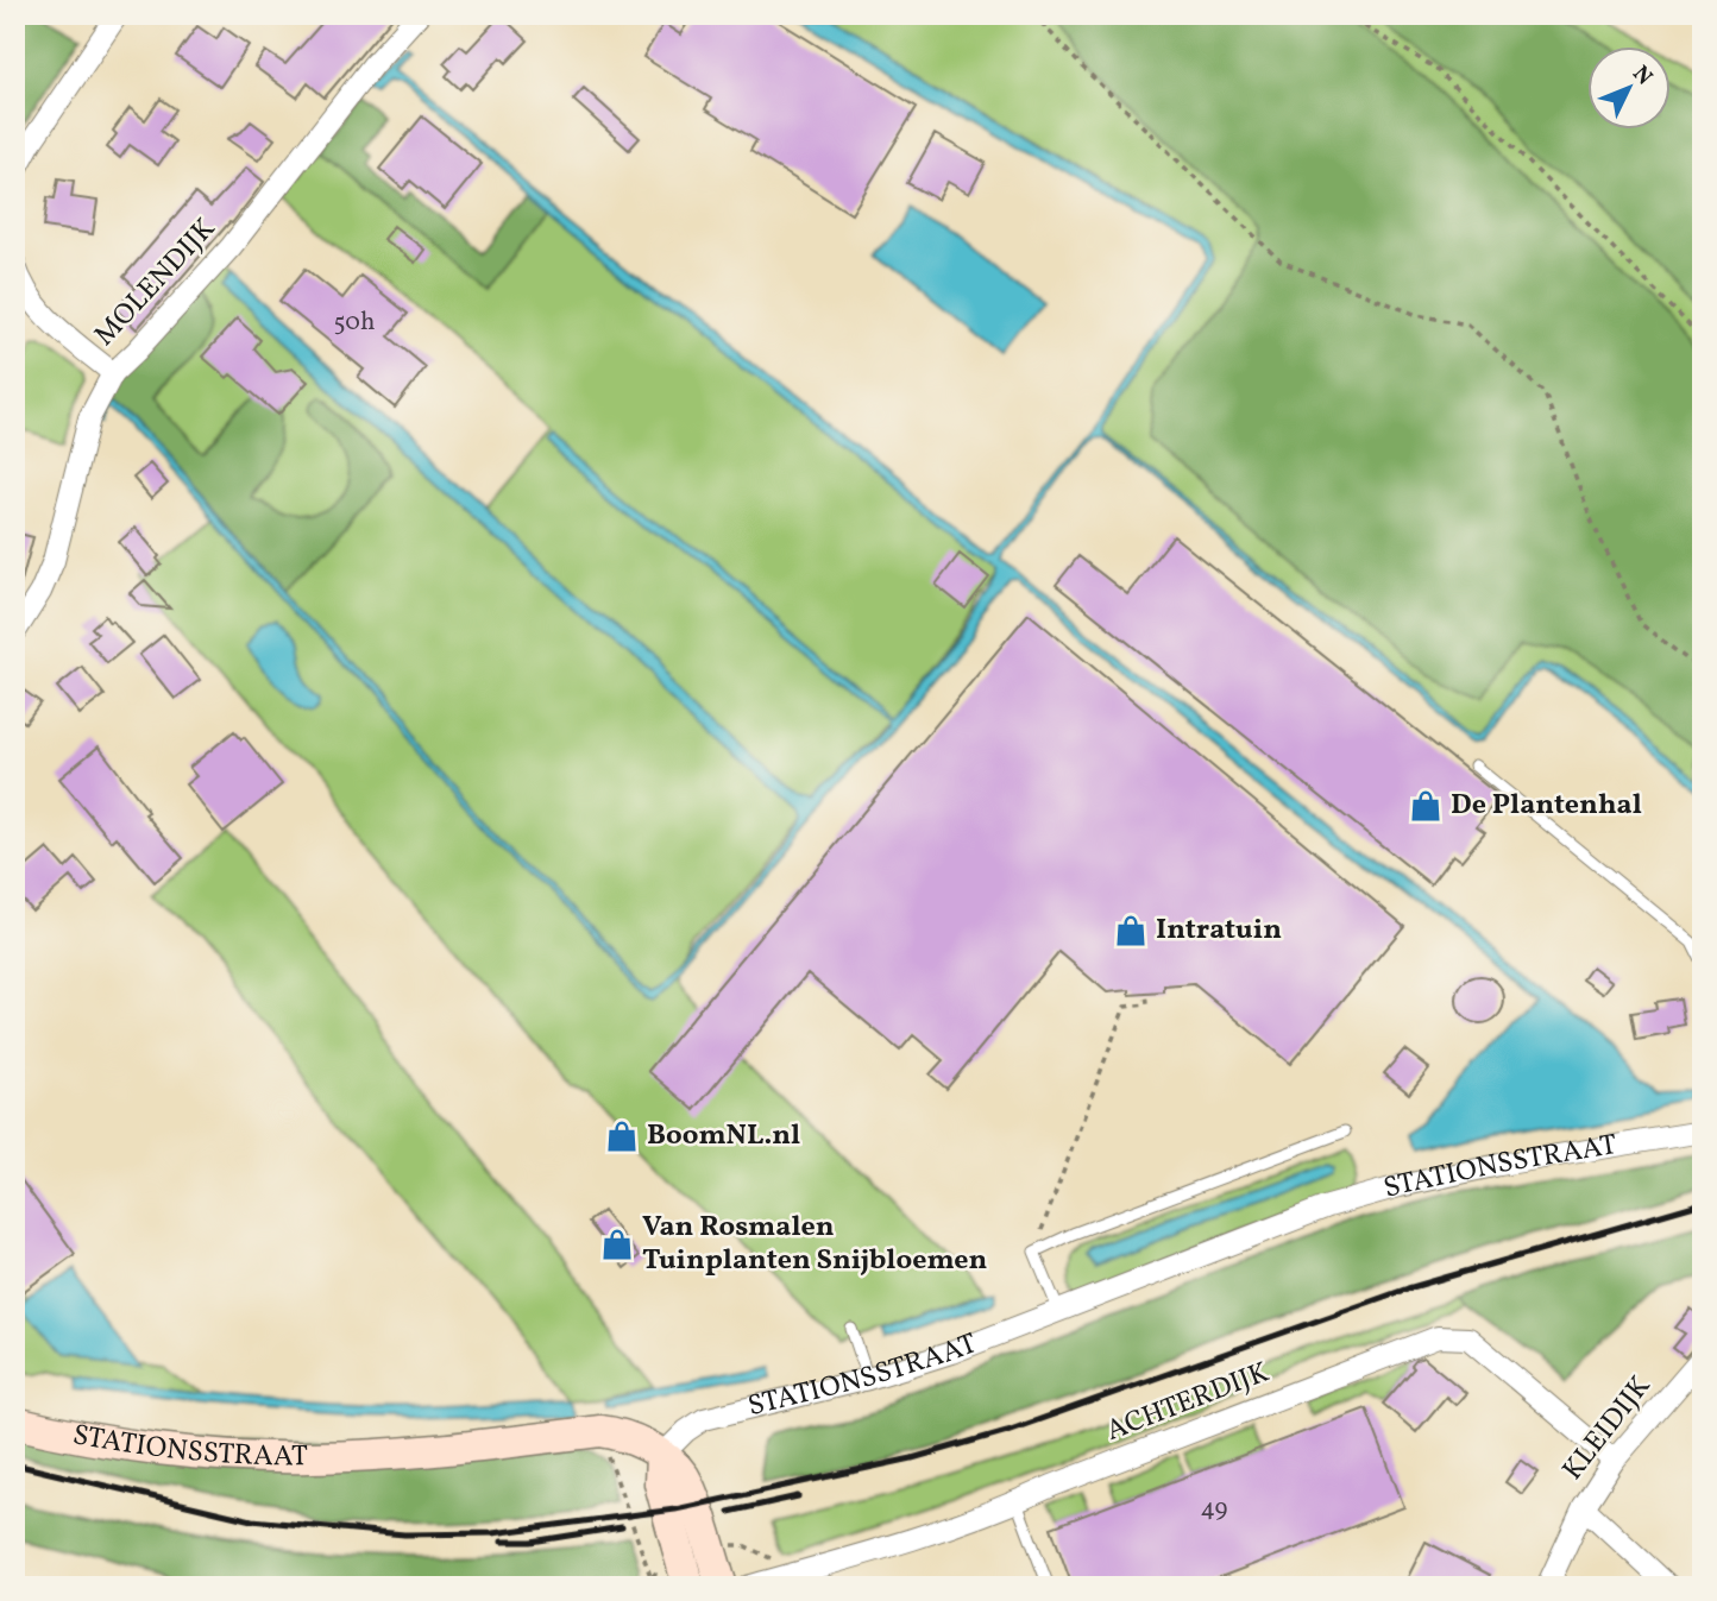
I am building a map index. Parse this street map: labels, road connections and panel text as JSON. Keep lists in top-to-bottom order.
{
  "streets": {
    "street": [
      "MOLENDIJK",
      "STATIONSSTRAAT",
      "ACHTERDIJK",
      "KLEIDIJK"
    ]
  },
  "crossings": [
    ["ACHTERDIJK", "KLEIDIJK"]
  ],
  "places": {
    "shop": [
      "De Plantenhal",
      "Intratuin",
      "BoomNL.nl",
      "Van Rosmalen Tuinplanten Snijbloemen"
    ]
  },
  "house_numbers": ["50h", "49"],
  "north": "top right"
}
